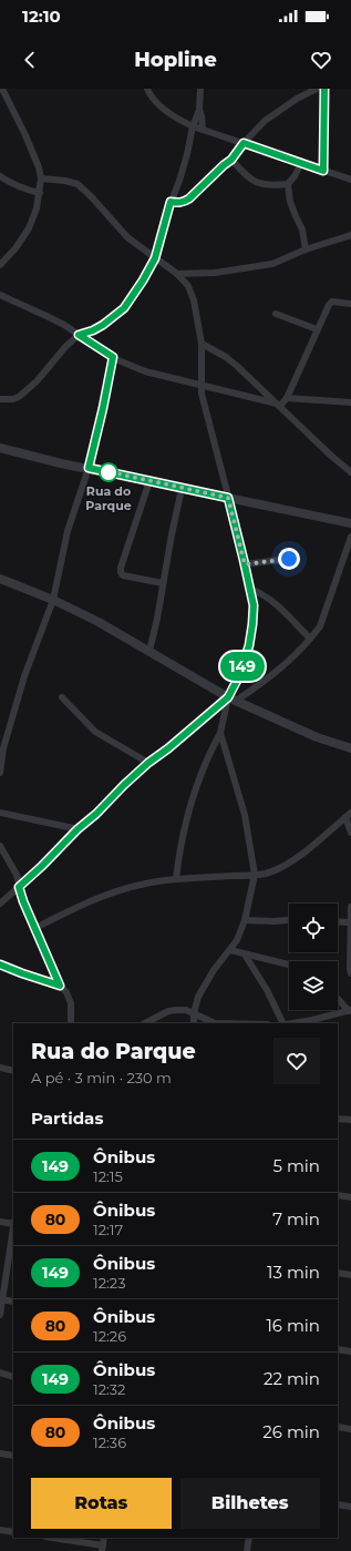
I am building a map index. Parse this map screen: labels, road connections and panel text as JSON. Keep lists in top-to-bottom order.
{
  "places": ["Rua do Parque"],
  "lines": ["bus line 149"],
  "page": {
    "status": "12:10",
    "header": "Hopline",
    "on_map": "149",
    "heading": [
      ["Rua do Parque", "A pé · 3 min · 230 m"],
      "Partidas"
    ],
    "list": [
      {
        "mark": "149",
        "name": "Ônibus",
        "note": "12:15",
        "value": "5 min"
      },
      {
        "mark": "80",
        "name": "Ônibus",
        "note": "12:17",
        "value": "7 min"
      },
      {
        "mark": "149",
        "name": "Ônibus",
        "note": "12:23",
        "value": "13 min"
      },
      {
        "mark": "80",
        "name": "Ônibus",
        "note": "12:26",
        "value": "16 min"
      },
      {
        "mark": "149",
        "name": "Ônibus",
        "note": "12:32",
        "value": "22 min"
      },
      {
        "mark": "80",
        "name": "Ônibus",
        "note": "12:36",
        "value": "26 min"
      }
    ],
    "buttons": ["Rotas", "Bilhetes"]
  }
}
